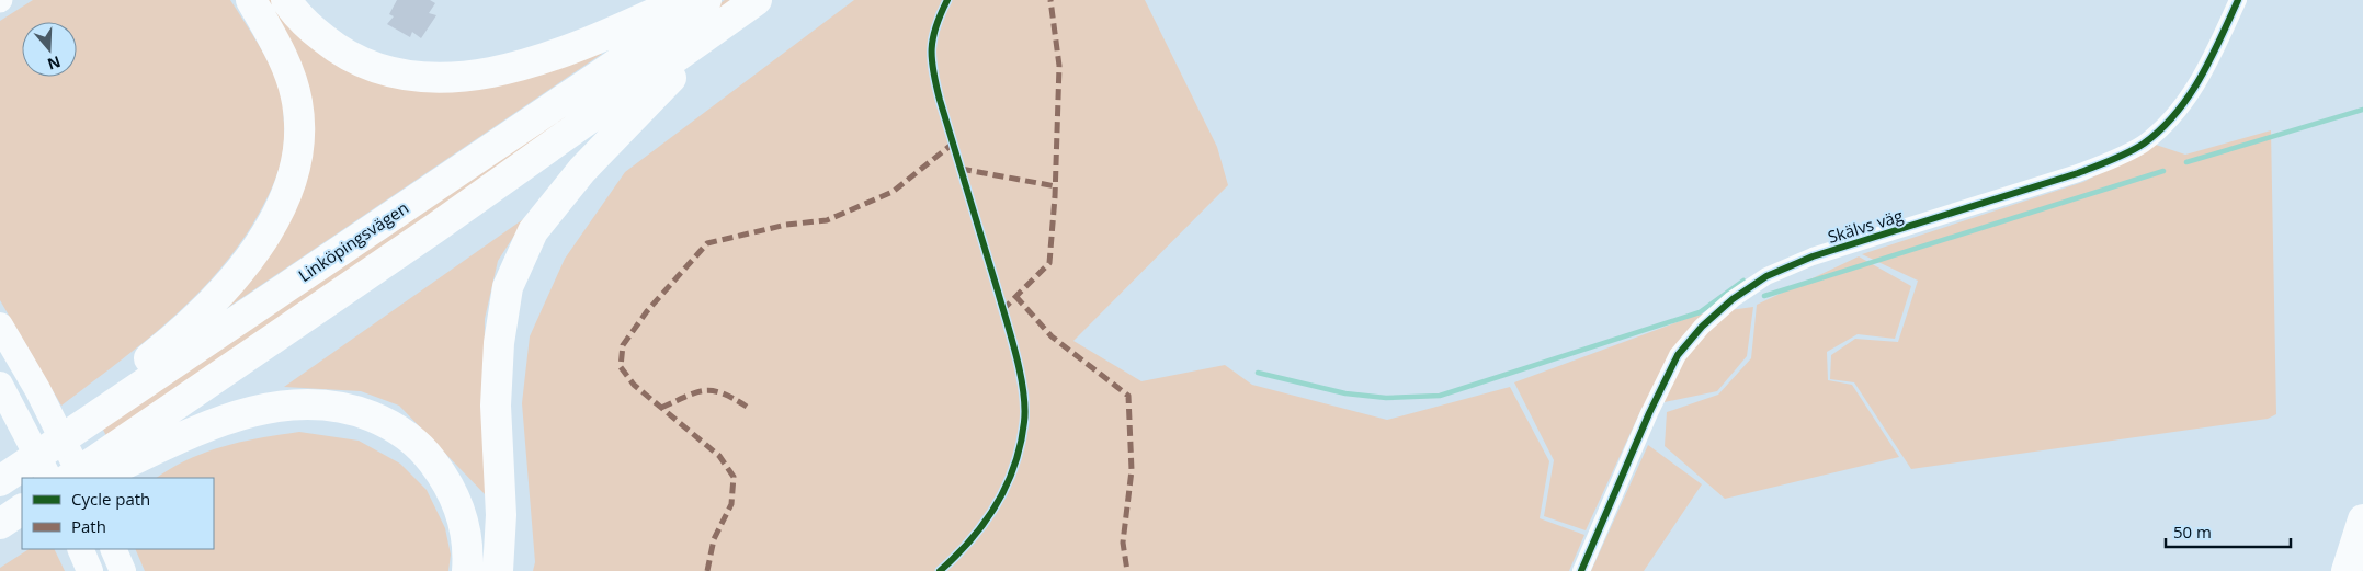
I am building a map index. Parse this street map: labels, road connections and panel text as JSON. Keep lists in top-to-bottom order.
{
  "streets": {
    "highway": ["Linköpingsvägen"],
    "street": ["Skälvs väg"]
  },
  "legend": ["Cycle path", "Path"],
  "scale_bar": "50 m",
  "north": "bottom"
}
